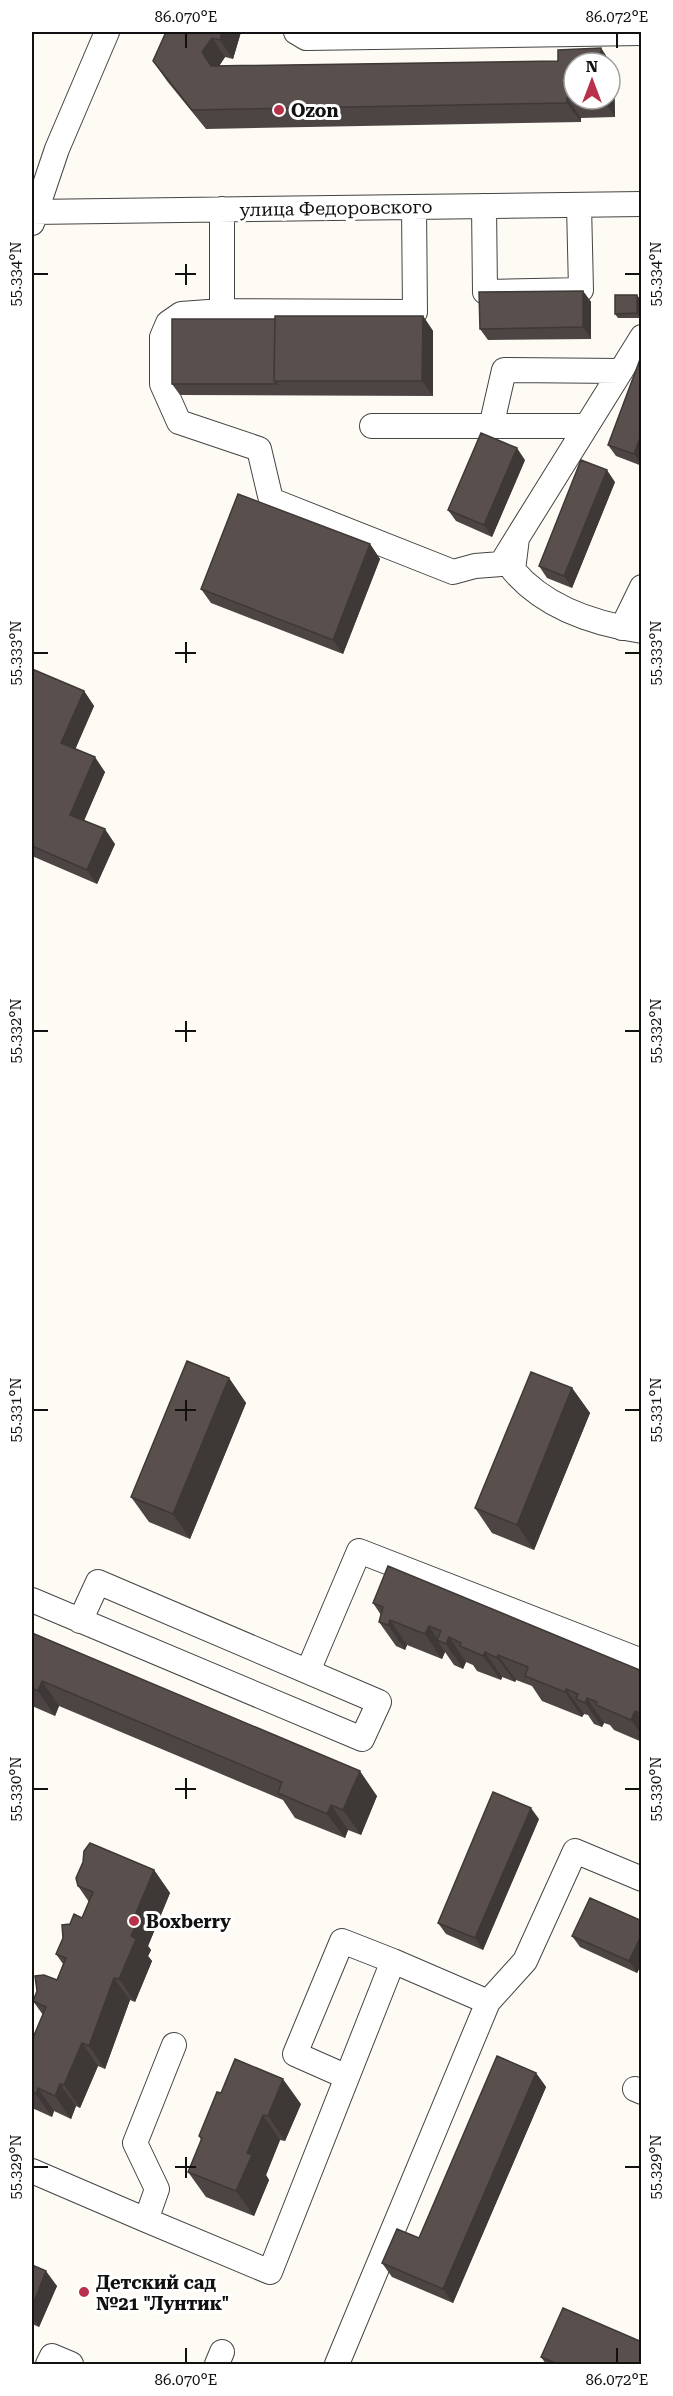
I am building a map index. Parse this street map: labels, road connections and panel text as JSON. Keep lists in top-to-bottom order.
{
  "streets": {
    "street": ["улица Федоровского"]
  },
  "places": ["Ozon", "Boxberry", "Детский сад №21 \"Лунтик\""],
  "north": "top",
  "coordinates": [
    "86.070°E",
    "86.072°E",
    "55.334°N",
    "55.333°N",
    "55.332°N",
    "55.331°N",
    "55.330°N",
    "55.329°N"
  ]
}
